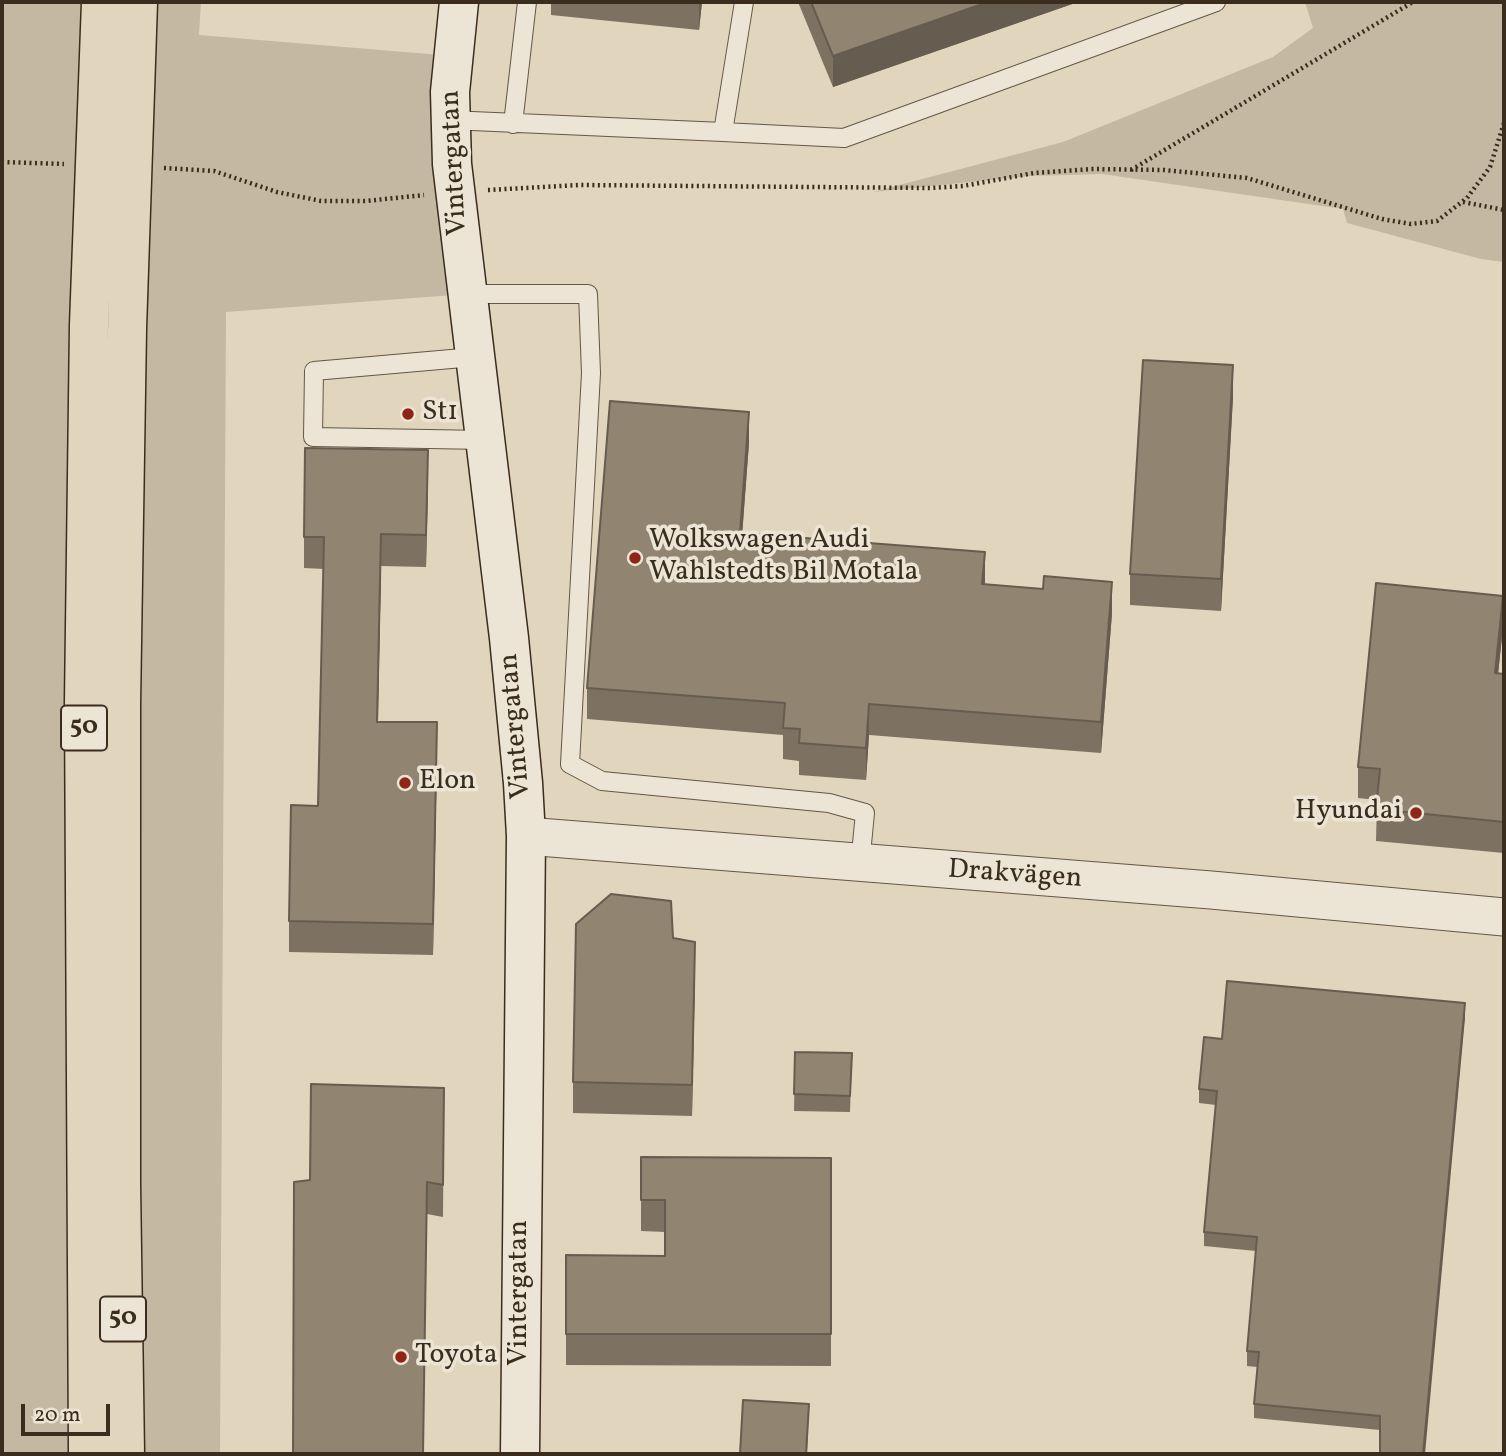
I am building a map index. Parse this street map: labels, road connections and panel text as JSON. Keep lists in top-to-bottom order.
{
  "streets": {
    "highway": ["50"],
    "street": ["Vintergatan", "Drakvägen"]
  },
  "crossings": [
    ["Vintergatan", "Drakvägen"]
  ],
  "places": [
    "St1",
    "Wolkswagen Audi Wahlstedts Bil Motala",
    "Elon",
    "Hyundai",
    "Toyota"
  ],
  "scale_bar": "20 m"
}
